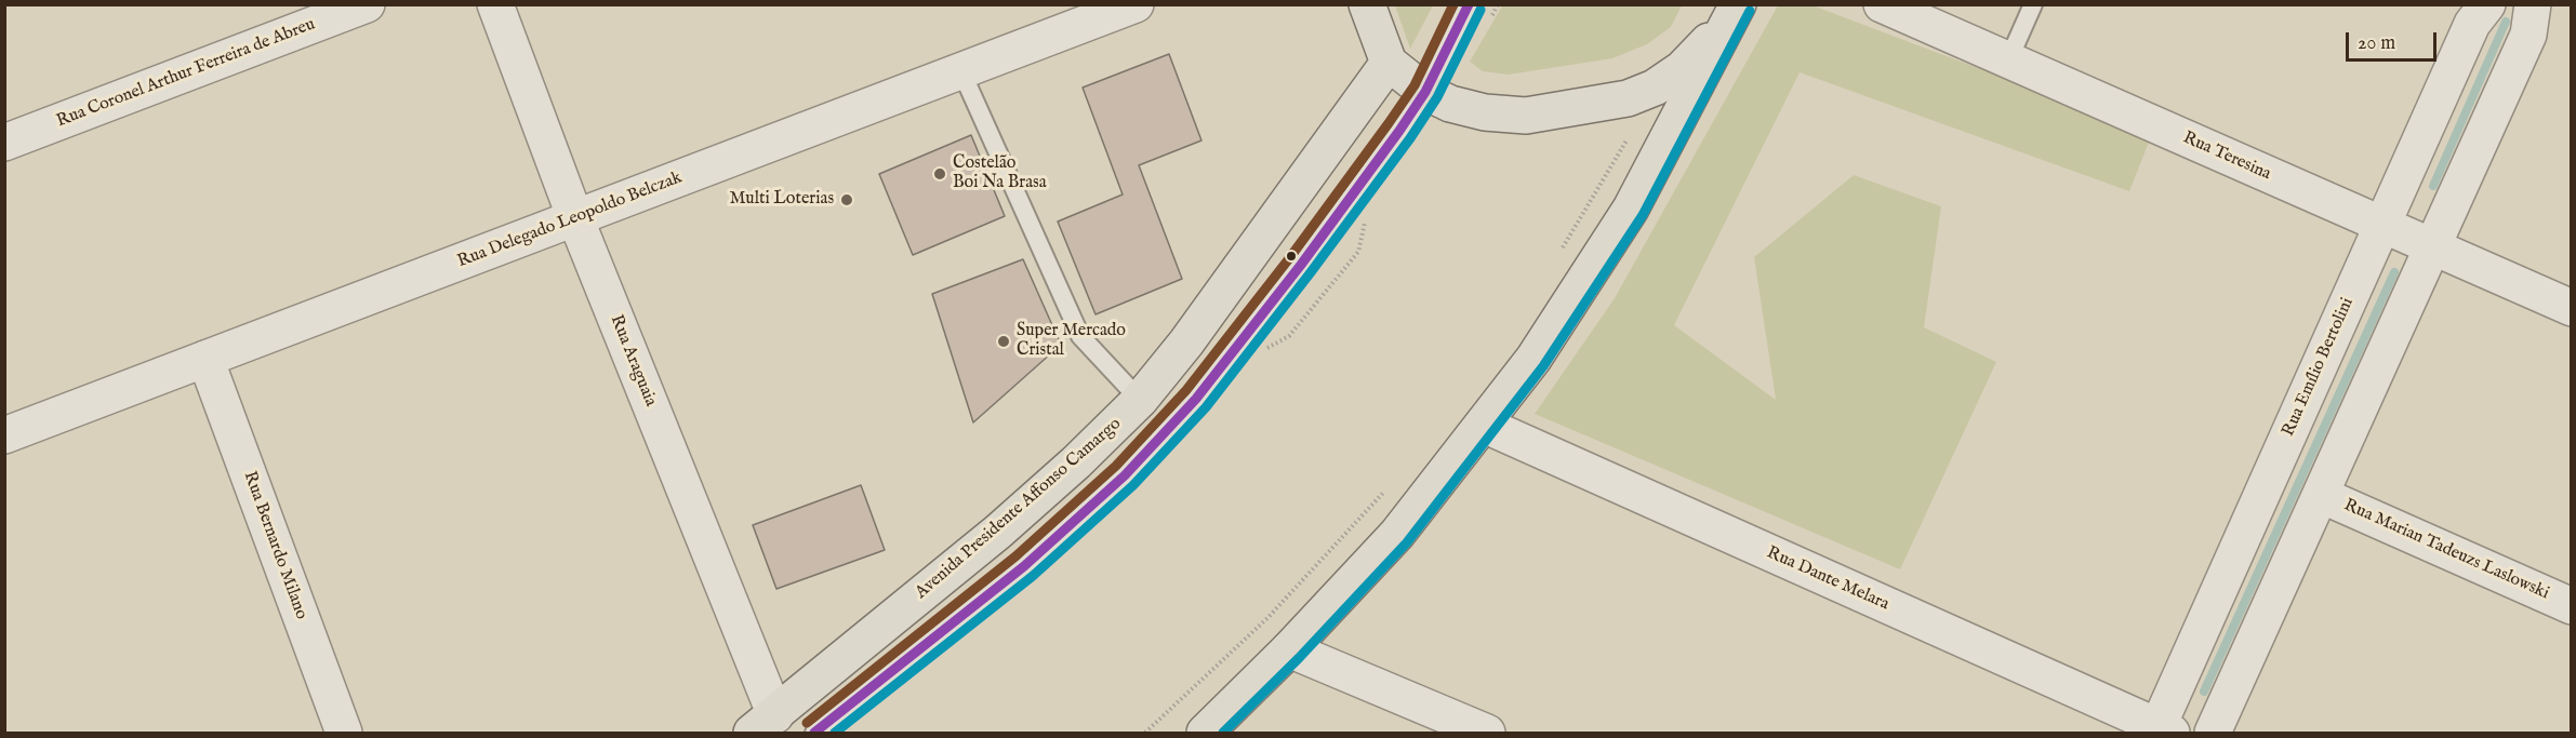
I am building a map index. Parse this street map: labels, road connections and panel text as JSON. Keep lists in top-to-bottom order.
{
  "streets": {
    "main road": ["Avenida Presidente Affonso Camargo"],
    "street": [
      "Rua Coronel Arthur Ferreira de Abreu",
      "Rua Teresina",
      "Rua Delegado Leopoldo Belczak",
      "Rua Araguaia",
      "Rua Emílio Bertolini",
      "Rua Bernardo Milano",
      "Rua Marian Tadeuzs Laslowski",
      "Rua Dante Melara"
    ]
  },
  "crossings": [
    ["Rua Teresina", "Rua Emílio Bertolini"],
    ["Rua Delegado Leopoldo Belczak", "Rua Araguaia"],
    ["Rua Delegado Leopoldo Belczak", "Rua Bernardo Milano"],
    ["Rua Araguaia", "Avenida Presidente Affonso Camargo"],
    ["Rua Emílio Bertolini", "Rua Dante Melara"]
  ],
  "places": ["Costelão Boi Na Brasa", "Multi Loterias", "Super Mercado Cristal"],
  "scale_bar": "20 m"
}
